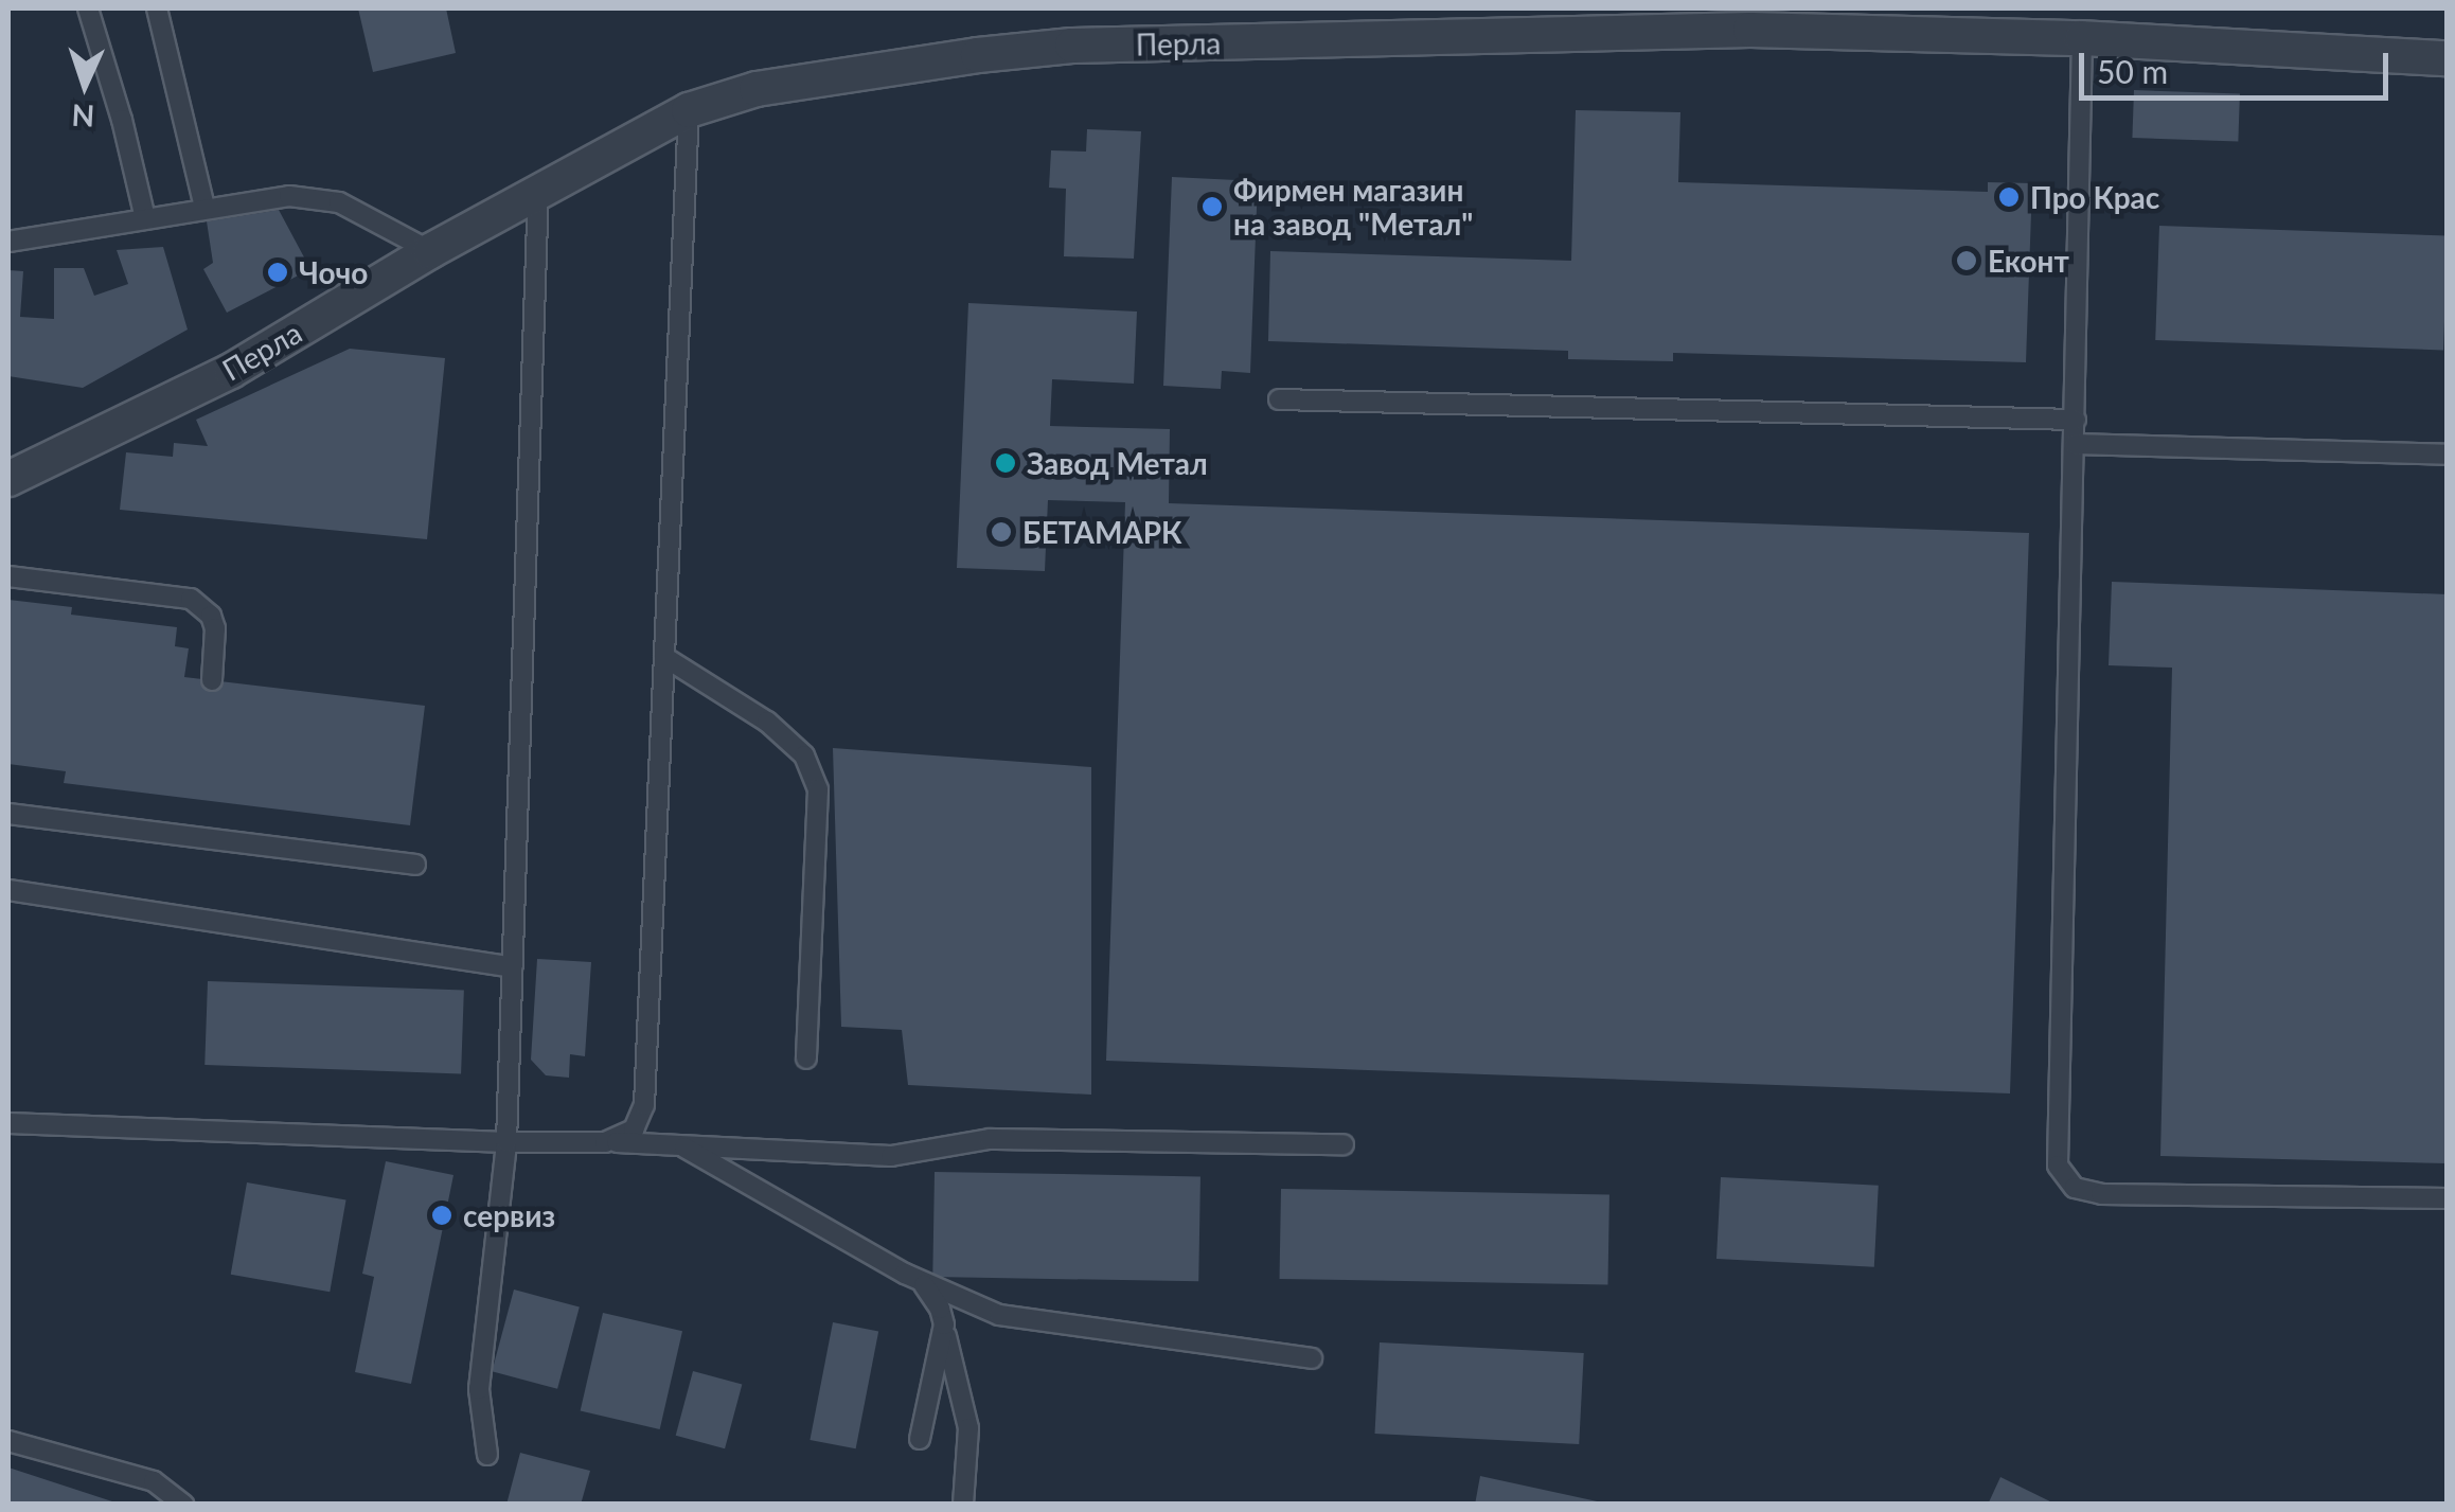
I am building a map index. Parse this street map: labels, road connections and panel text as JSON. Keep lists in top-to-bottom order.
{
  "streets": {
    "street": ["Перла"]
  },
  "places": [
    "Про Крас",
    "Фирмен магазин на завод \"Метал\"",
    "Еконт",
    "Чочо",
    "Завод Метал",
    "БЕТАМАРК",
    "сервиз"
  ],
  "scale_bar": "50 m",
  "north": "bottom"
}
